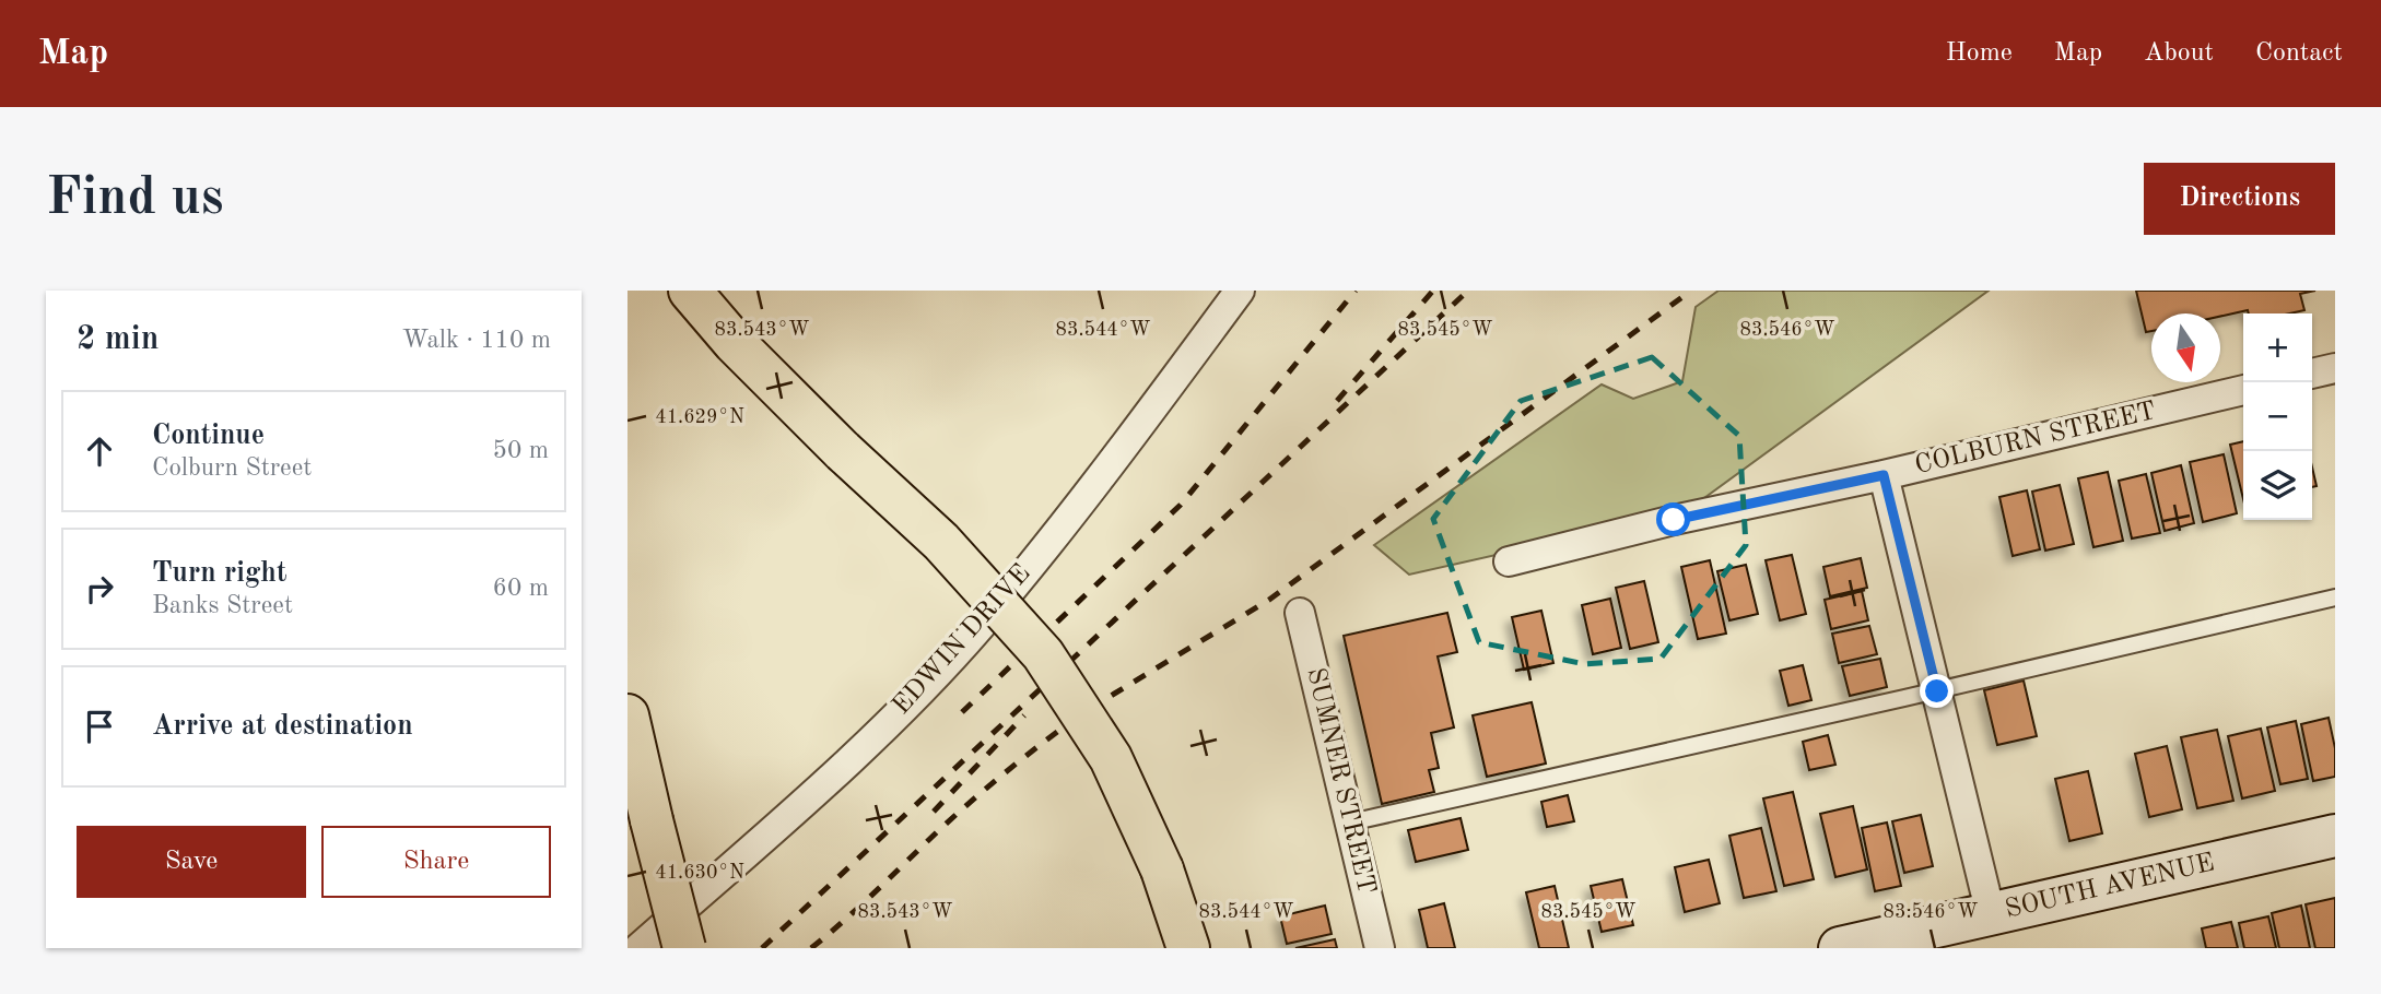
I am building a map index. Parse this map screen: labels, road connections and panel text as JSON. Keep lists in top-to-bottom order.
{
  "streets": {
    "street": [
      "COLBURN STREET",
      "EDWIN DRIVE",
      "SUMNER STREET",
      "SOUTH AVENUE"
    ]
  },
  "north": "bottom",
  "page": {
    "header": "Map",
    "nav": [
      "Home",
      "Map",
      "About",
      "Contact"
    ],
    "buttons": [
      "Directions",
      ["Save", "Share"]
    ],
    "title": "Find us",
    "heading": ["2 min", "Walk · 110 m"],
    "map_buttons": ["+", "−"],
    "list": [
      ["Continue", "Colburn Street", "50 m"],
      ["Turn right", "Banks Street", "60 m"],
      "Arrive at destination"
    ]
  },
  "coordinates": [
    "83.543°W",
    "83.544°W",
    "83.545°W",
    "83.546°W",
    "41.629°N",
    "41.630°N"
  ]
}
